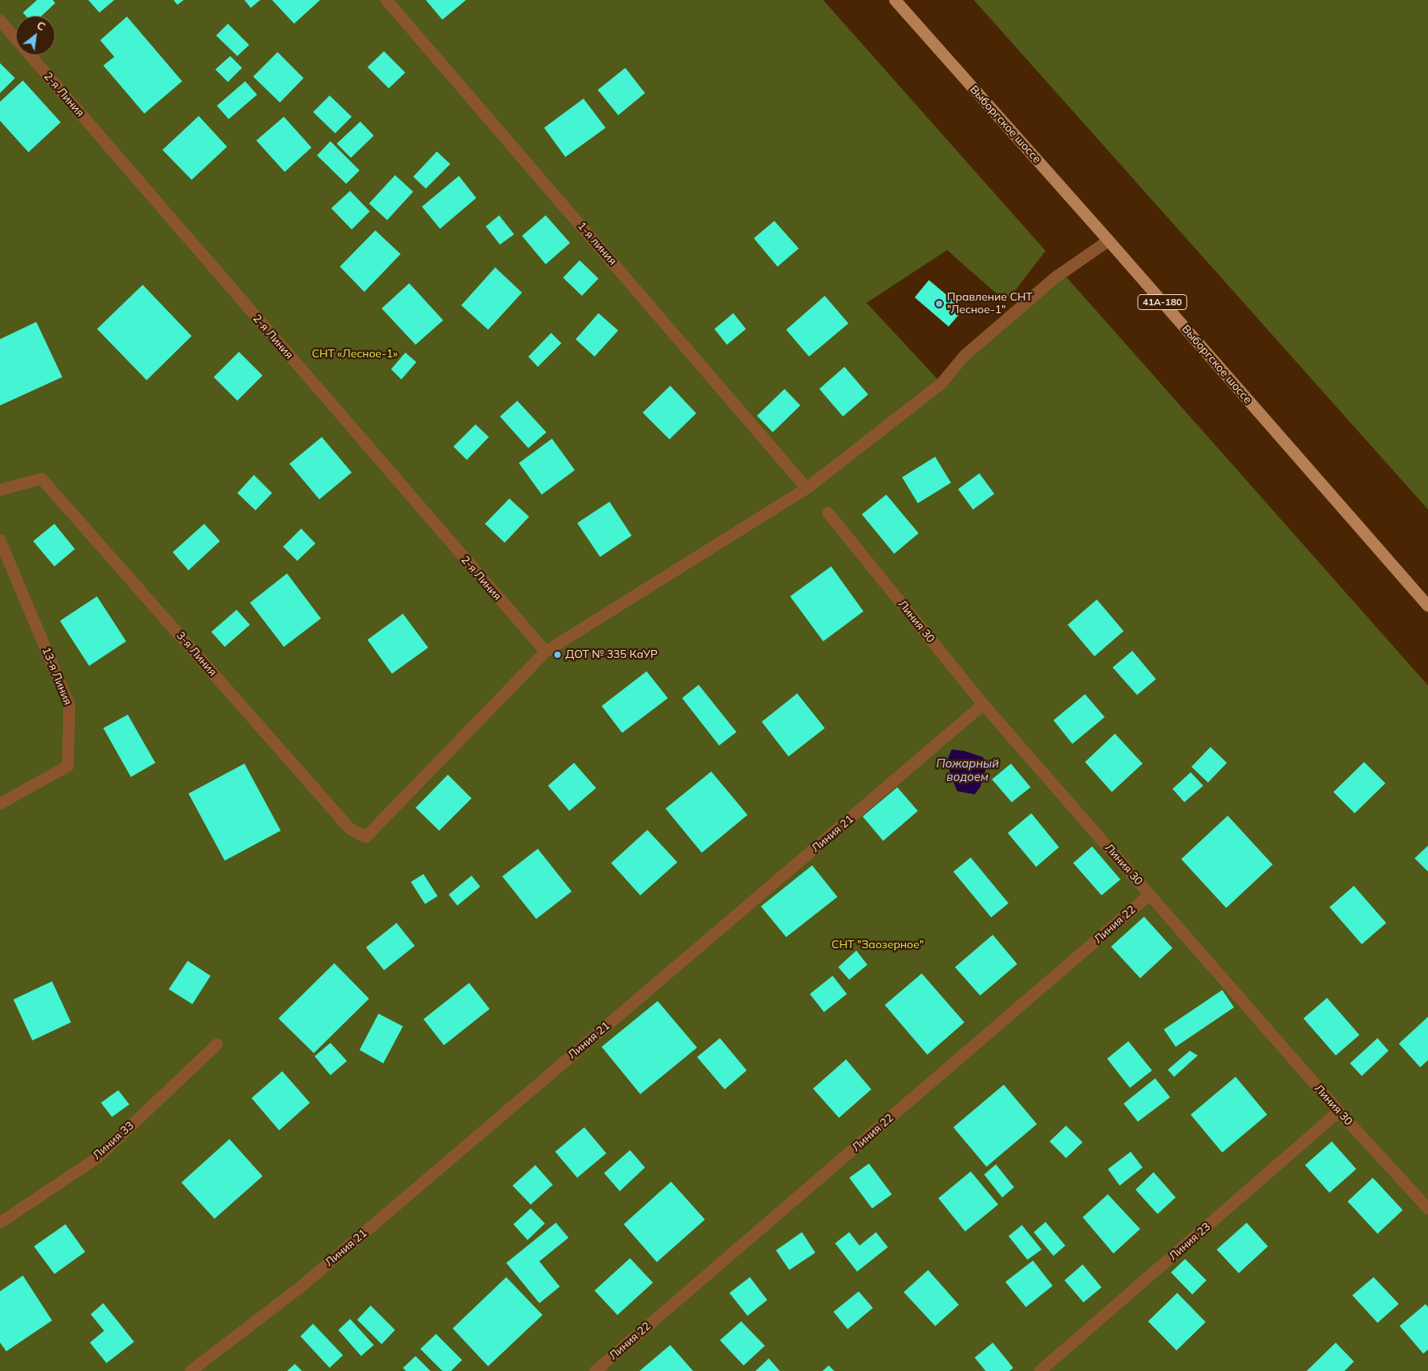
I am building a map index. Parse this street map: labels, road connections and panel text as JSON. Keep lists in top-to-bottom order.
{
  "streets": {
    "main road": ["Выборгское шоссе", "41А-180"],
    "street": [
      "2-я Линия",
      "1-я линия",
      "Линия 30",
      "3-я Линия",
      "13-я Линия",
      "Линия 21",
      "Линия 22",
      "Линия 33",
      "Линия 23"
    ]
  },
  "crossings": [
    ["2-я Линия", "3-я Линия"],
    ["Линия 30", "Линия 21"],
    ["Линия 30", "Линия 22"],
    ["Линия 30", "Линия 23"]
  ],
  "water": ["Пожарный водоем"],
  "parks": ["СНТ «Лесное-1»", "СНТ \"Заозерное\""],
  "places": ["Правление СНТ \"Лесное-1\"", "ДОТ № 335 КаУР"],
  "north": "top right"
}
